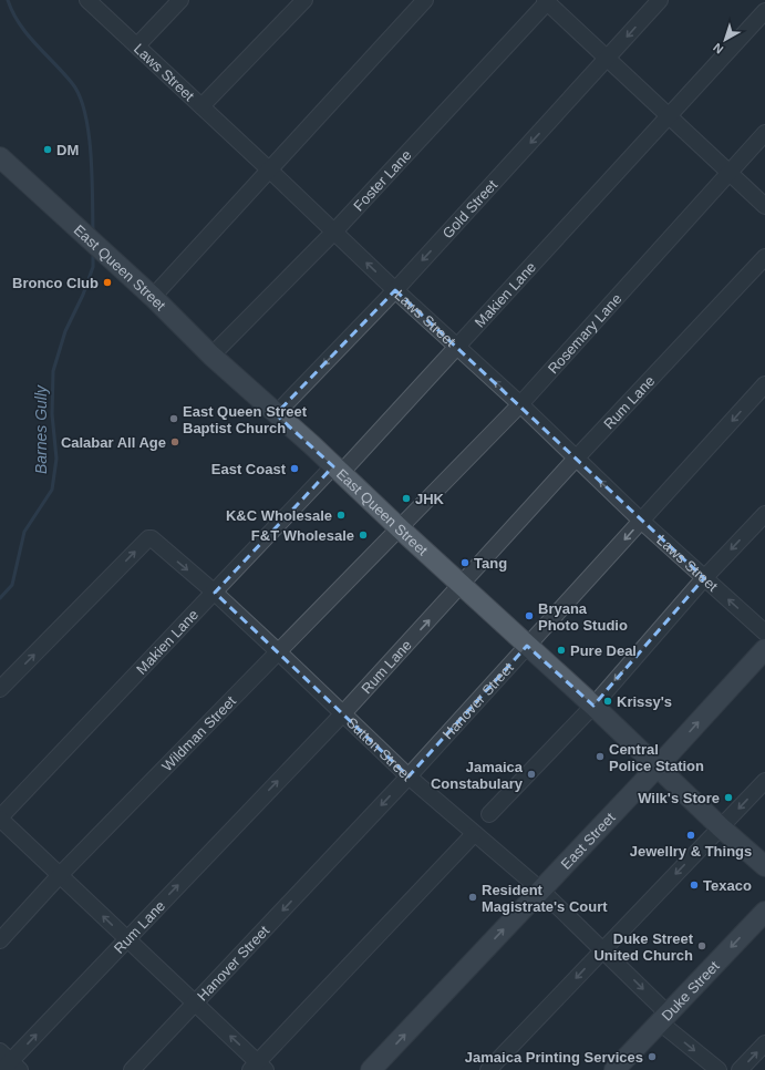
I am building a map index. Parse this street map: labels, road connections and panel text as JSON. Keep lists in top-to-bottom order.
{
  "streets": {
    "main road": ["East Queen Street", "East Street", "Duke Street"],
    "street": [
      "Laws Street",
      "Foster Lane",
      "Gold Street",
      "Makien Lane",
      "Rosemary Lane",
      "Rum Lane",
      "Hanover Street",
      "Wildman Street",
      "Sutton Street"
    ]
  },
  "crossings": [
    ["Laws Street", "Foster Lane"],
    ["Laws Street", "Gold Street"],
    ["Laws Street", "Makien Lane"],
    ["Laws Street", "Rosemary Lane"],
    ["Laws Street", "Rum Lane"],
    ["Laws Street", "Hanover Street"],
    ["Foster Lane", "East Queen Street"],
    ["Gold Street", "East Queen Street"],
    ["East Queen Street", "Makien Lane"],
    ["East Queen Street", "Rosemary Lane"],
    ["East Queen Street", "Rum Lane"],
    ["East Queen Street", "Hanover Street"],
    ["East Queen Street", "Wildman Street"],
    ["East Queen Street", "East Street"],
    ["Makien Lane", "Sutton Street"],
    ["Rosemary Lane", "Wildman Street"],
    ["Rum Lane", "Sutton Street"],
    ["Hanover Street", "Sutton Street"],
    ["Wildman Street", "Sutton Street"],
    ["Sutton Street", "East Street"],
    ["Sutton Street", "Duke Street"]
  ],
  "one_way": [
    "Laws Street",
    "Gold Street",
    "Rum Lane",
    "East Street",
    "Duke Street"
  ],
  "water": ["Barnes Gully"],
  "places": [
    "DM",
    "Bronco Club",
    "East Queen Street Baptist Church",
    "Calabar All Age",
    "East Coast",
    "JHK",
    "K&C Wholesale",
    "F&T Wholesale",
    "Tang",
    "Bryana Photo Studio",
    "Pure Deal",
    "Krissy's",
    "Central Police Station",
    "Jamaica Constabulary",
    "Wilk's Store",
    "Jewellry & Things",
    "Texaco",
    "Resident Magistrate's Court",
    "Duke Street United Church",
    "Jamaica Printing Services"
  ],
  "north": "bottom left"
}
